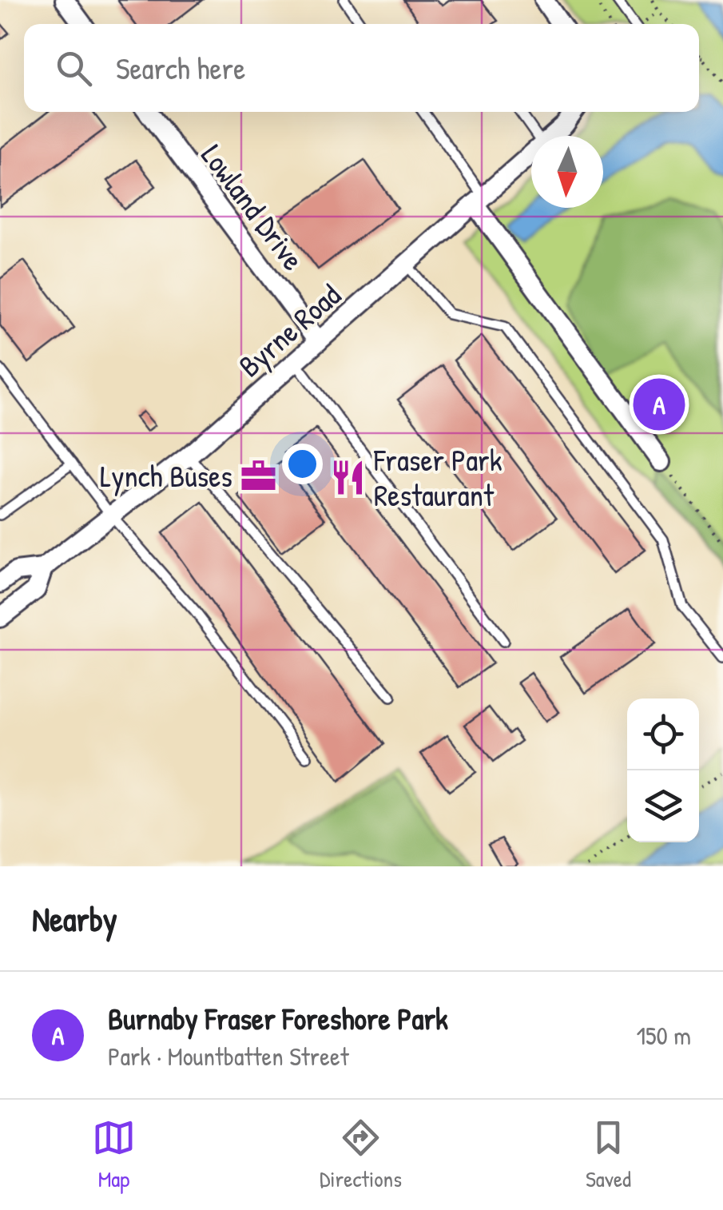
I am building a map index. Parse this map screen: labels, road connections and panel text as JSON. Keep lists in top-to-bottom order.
{
  "streets": {
    "street": ["Lowland Drive", "Byrne Road"]
  },
  "crossings": [
    ["Lowland Drive", "Byrne Road"]
  ],
  "places": {
    "office": ["Lynch Buses"],
    "restaurant": ["Fraser Park Restaurant"]
  },
  "north": "bottom",
  "page": {
    "search": "Search here",
    "pins": "A",
    "heading": "Nearby",
    "list": [
      {
        "mark": "A",
        "name": "Burnaby Fraser Foreshore Park",
        "note": "Park · Mountbatten Street",
        "value": "150 m"
      }
    ],
    "nav": ["Map", "Directions", "Saved"]
  }
}
